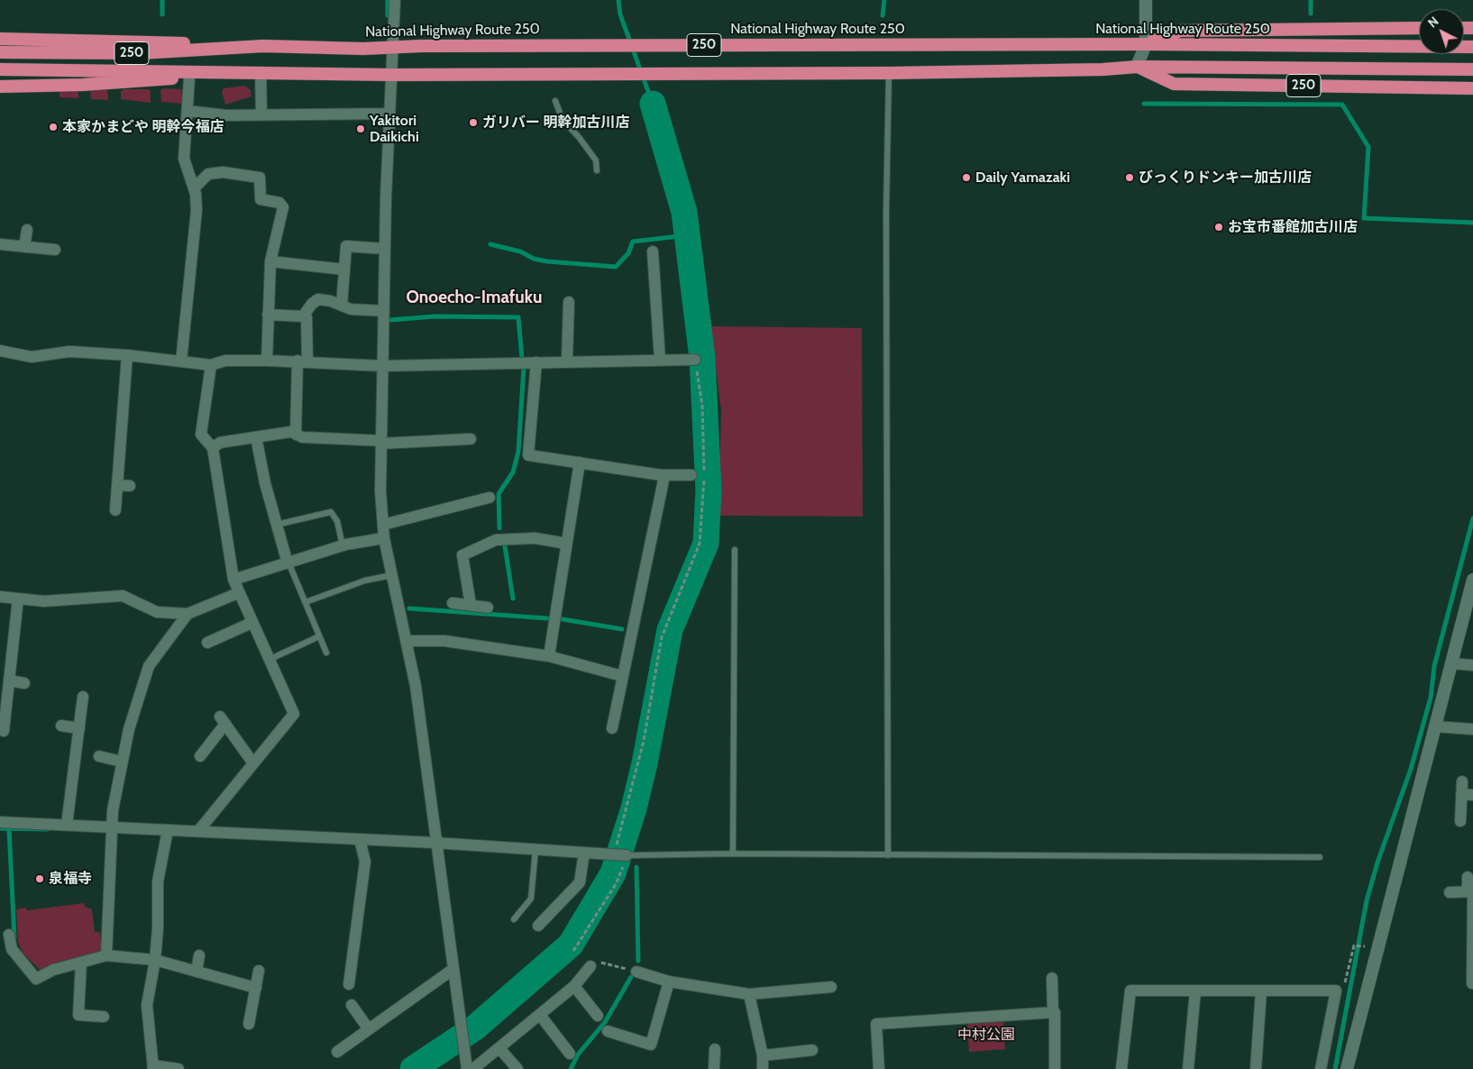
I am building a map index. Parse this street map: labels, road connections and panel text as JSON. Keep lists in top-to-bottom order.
{
  "streets": {
    "highway": ["National Highway Route 250", "250"]
  },
  "crossings": [
    ["National Highway Route 250", "250"]
  ],
  "districts": ["Onoecho-Imafuku"],
  "parks": ["中村公園"],
  "places": [
    "ガリバー 明幹加古川店",
    "本家かまどや 明幹今福店",
    "Yakitori Daikichi",
    "Daily Yamazaki",
    "びっくりドンキー加古川店",
    "お宝市番館加古川店",
    "泉福寺"
  ],
  "north": "top left"
}
